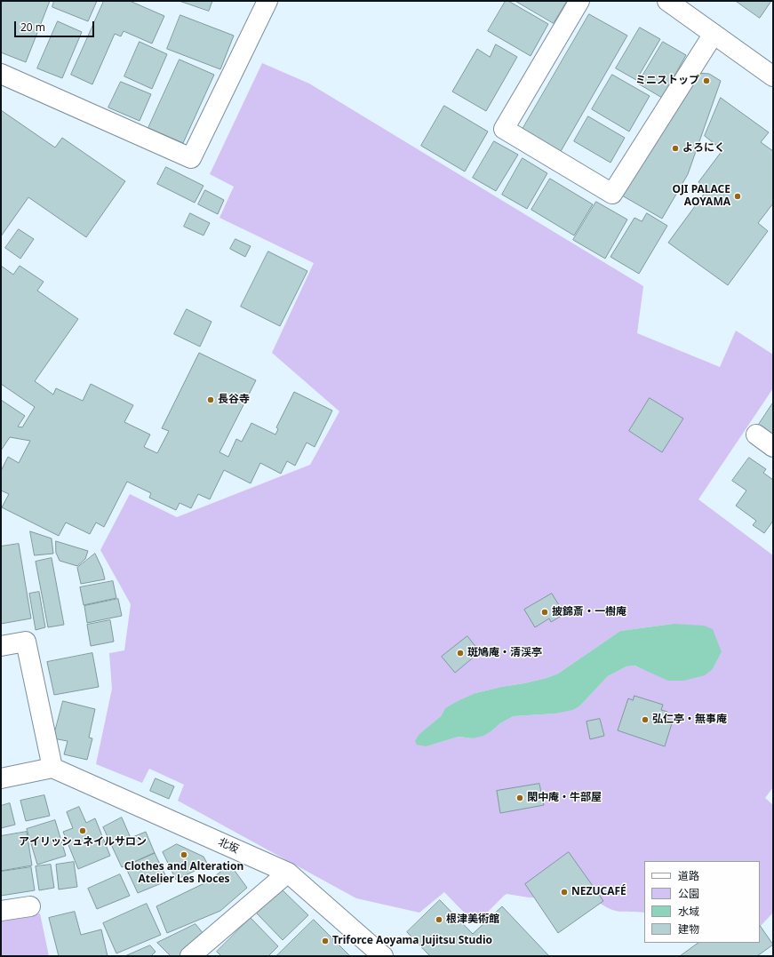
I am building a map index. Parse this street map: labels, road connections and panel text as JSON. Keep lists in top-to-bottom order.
{
  "streets": {
    "street": ["北坂"]
  },
  "places": [
    "ミニストップ",
    "よろにく",
    "OJI PALACE AOYAMA",
    "長谷寺",
    "披錦斎・一樹庵",
    "斑鳩庵・清渓亭",
    "弘仁亭・無事庵",
    "閑中庵・牛部屋",
    "アイリッシュネイルサロン",
    "Clothes and Alteration Atelier Les Noces",
    "NEZUCAFÉ",
    "根津美術館",
    "Triforce Aoyama Jujitsu Studio"
  ],
  "legend": [
    "道路",
    "公園",
    "水域",
    "建物"
  ],
  "scale_bar": "20 m"
}
